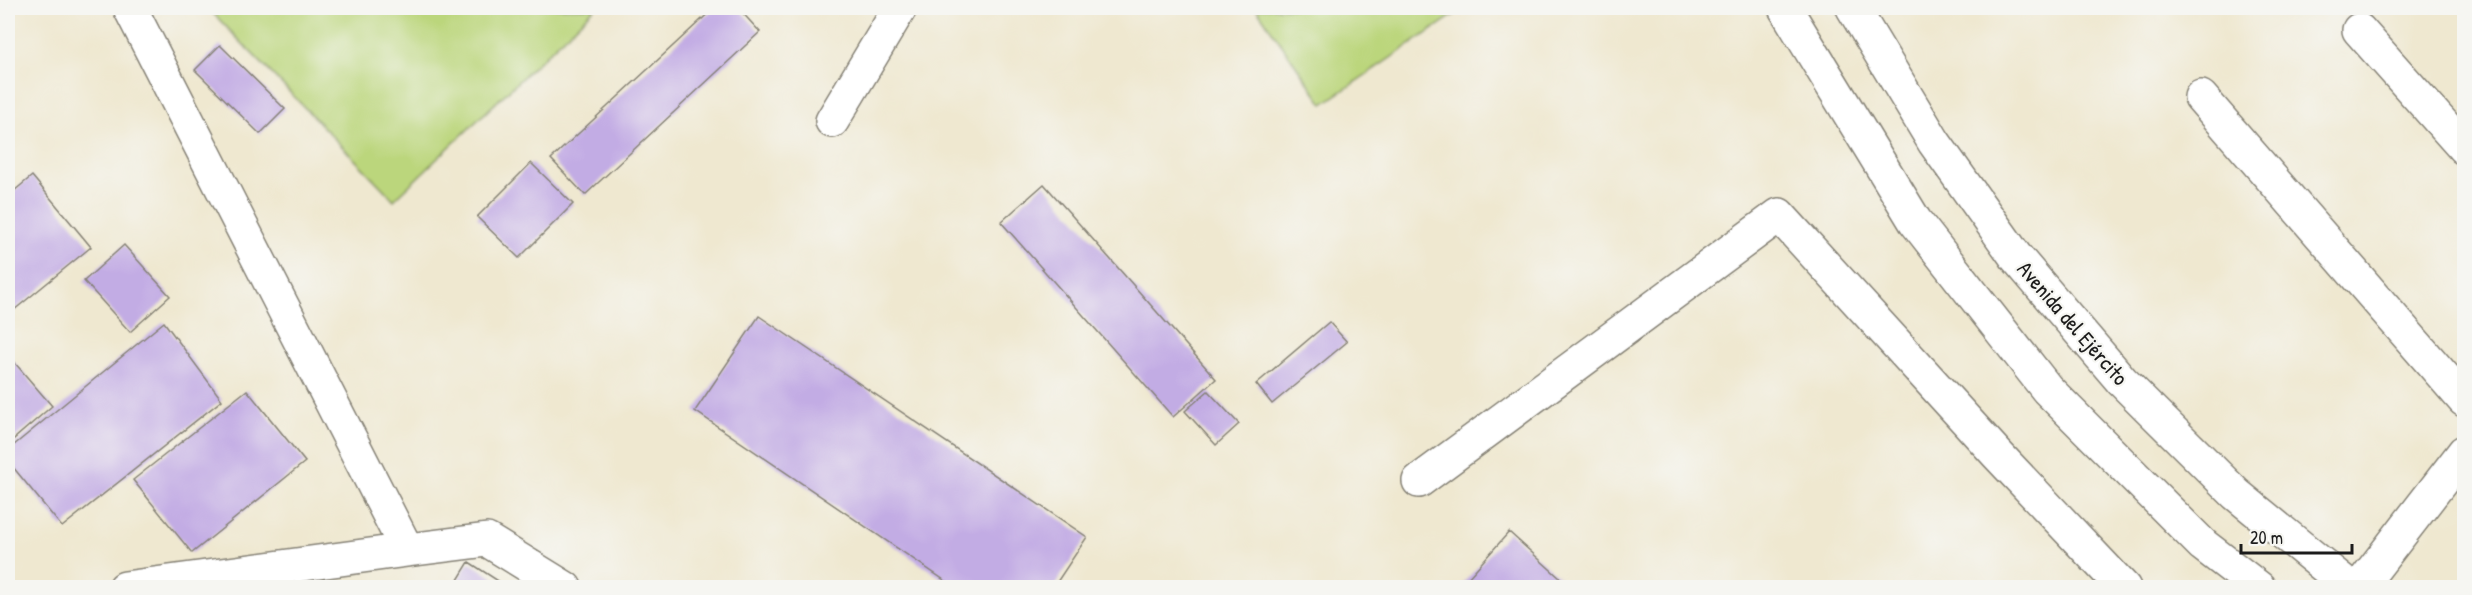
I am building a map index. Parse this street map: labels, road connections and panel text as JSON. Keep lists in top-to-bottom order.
{
  "streets": {
    "street": ["Avenida del Ejército"]
  },
  "scale_bar": "20 m"
}
